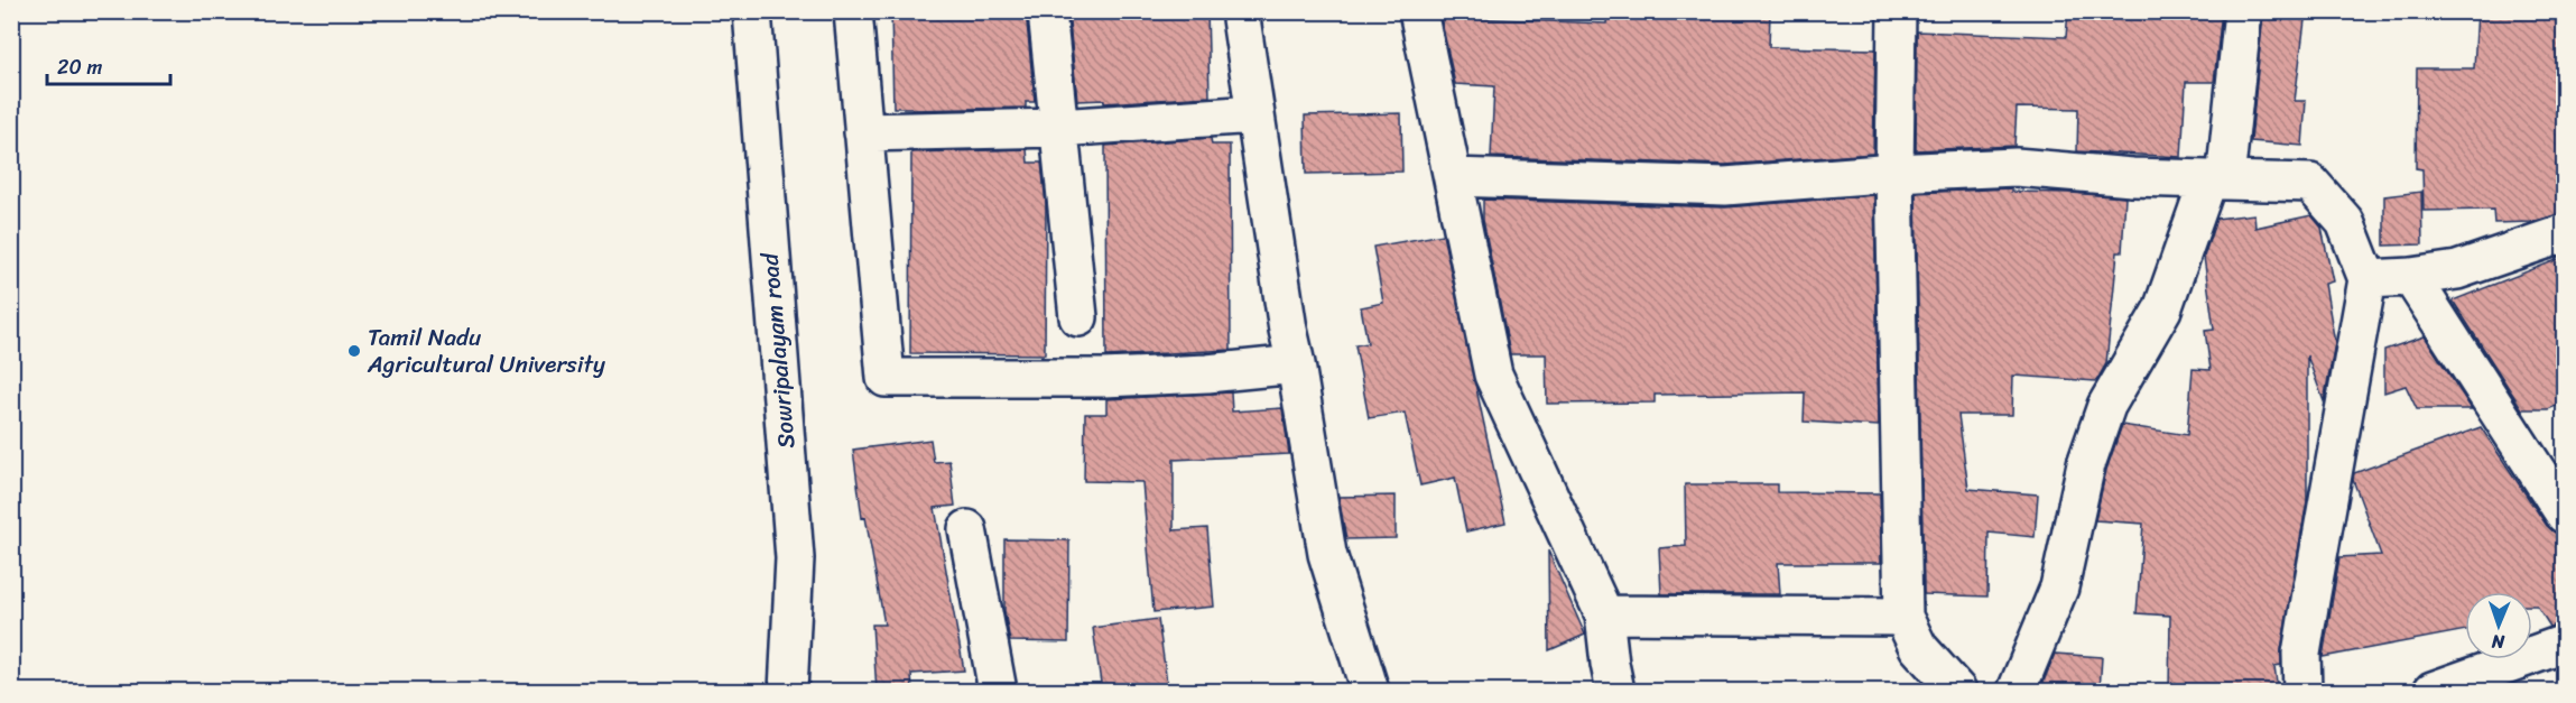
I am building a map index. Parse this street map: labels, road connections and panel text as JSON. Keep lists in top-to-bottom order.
{
  "streets": {
    "street": ["Sowripalayam road"]
  },
  "places": ["Tamil Nadu Agricultural University"],
  "scale_bar": "20 m",
  "north": "bottom"
}
